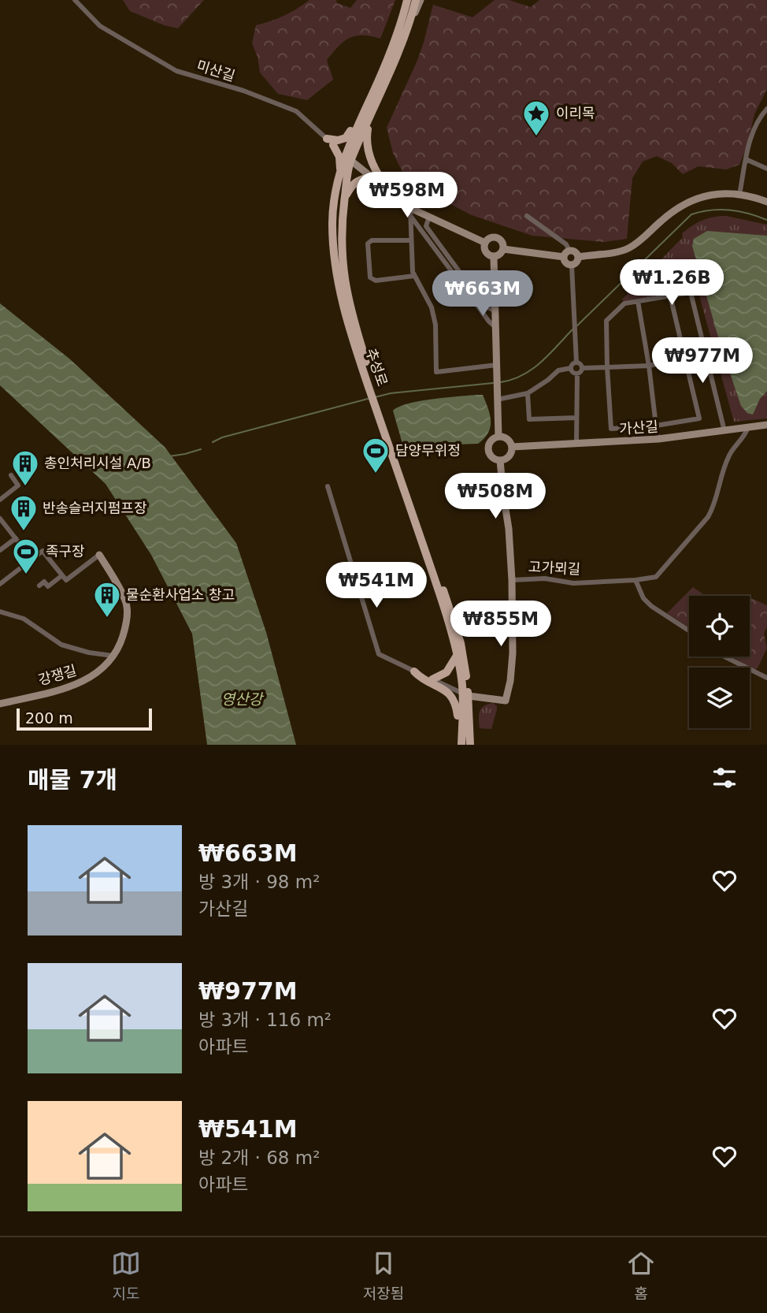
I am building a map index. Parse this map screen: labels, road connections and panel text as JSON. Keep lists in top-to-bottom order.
{
  "streets": {
    "main road": ["추성로"],
    "street": [
      "미산길",
      "가산길",
      "고가뫼길",
      "강쟁길"
    ]
  },
  "crossings": [
    ["미산길", "추성로"],
    ["추성로", "고가뫼길"],
    ["가산길", "고가뫼길"]
  ],
  "water": ["영산강"],
  "places": {
    "place": ["이리목"],
    "sports": ["담양무위정", "족구장"],
    "building": ["총인처리시설 A/B", "반송슬러지펌프장", "물순환사업소 창고"]
  },
  "scale_bar": "200 m",
  "page": {
    "price": [
      "₩598M",
      "₩1.26B",
      "₩663M",
      "₩977M",
      "₩508M",
      "₩541M",
      "₩855M"
    ],
    "scale": "200 m",
    "heading": "매물 7개",
    "list": [
      {
        "name": "₩663M",
        "note": "방 3개 · 98 m² · 가산길"
      },
      {
        "name": "₩977M",
        "note": "방 3개 · 116 m² · 아파트"
      },
      {
        "name": "₩541M",
        "note": "방 2개 · 68 m² · 아파트"
      }
    ],
    "tabs": ["지도", "저장됨", "홈"]
  }
}
